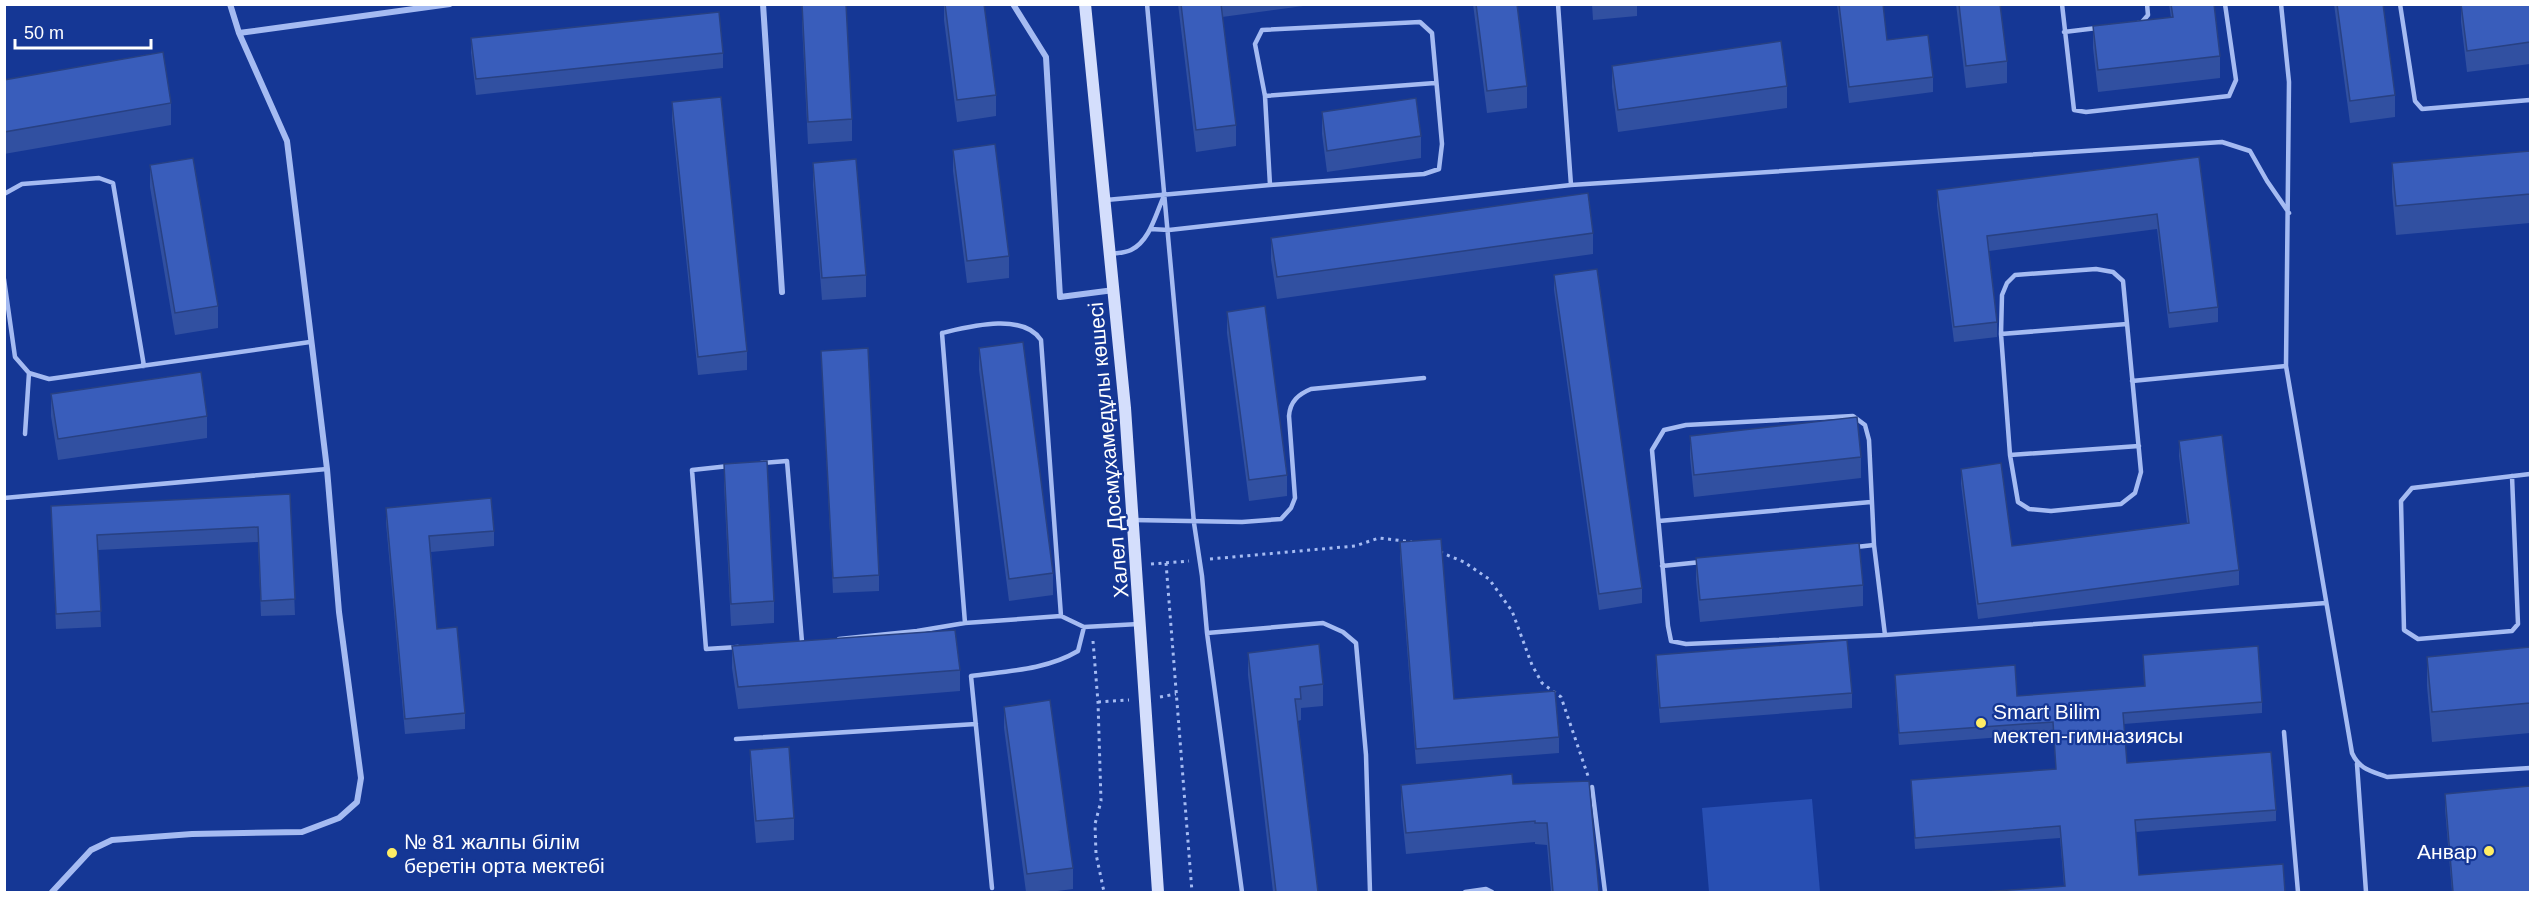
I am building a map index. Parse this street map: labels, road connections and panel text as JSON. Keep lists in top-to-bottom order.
{
  "streets": {
    "street": ["Халел Досмұхамедұлы көшесі"]
  },
  "places": ["Smart Bilim мектеп-гимназиясы", "Анвар", "№ 81 жалпы білім беретін орта мектебі"],
  "scale_bar": "50 m"
}
